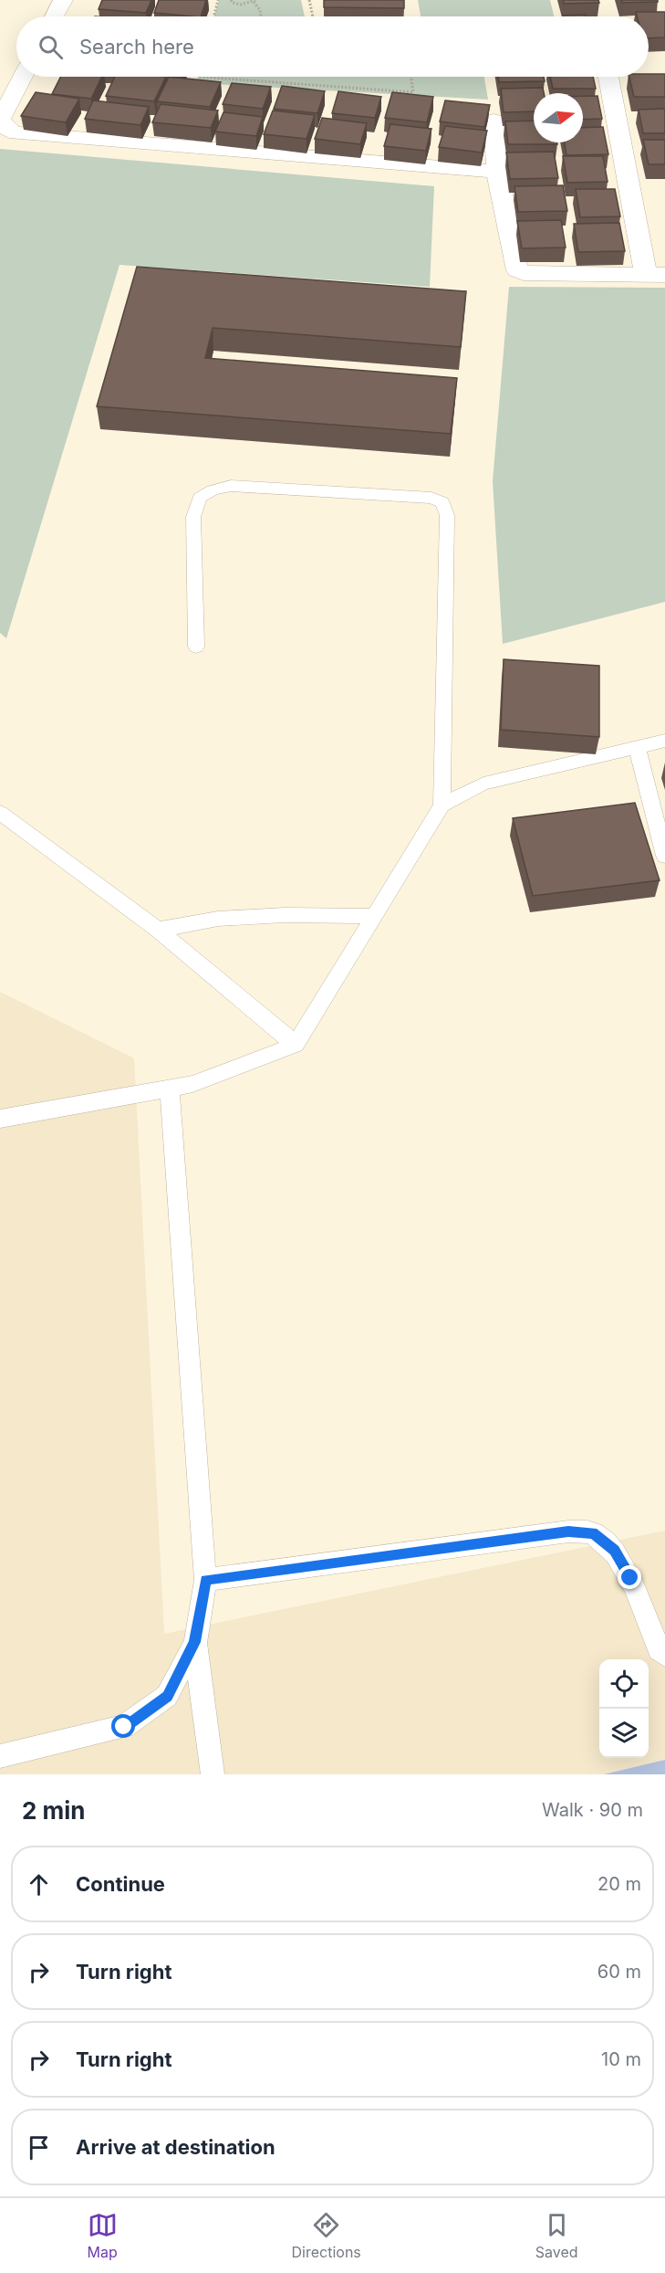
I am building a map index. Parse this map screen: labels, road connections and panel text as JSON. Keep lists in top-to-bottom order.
{
  "north": "right",
  "page": {
    "search": "Search here",
    "heading": ["2 min", "Walk · 90 m"],
    "list": [
      ["Continue", "20 m"],
      ["Turn right", "60 m"],
      ["Turn right", "10 m"],
      "Arrive at destination"
    ],
    "nav": ["Map", "Directions", "Saved"]
  }
}
